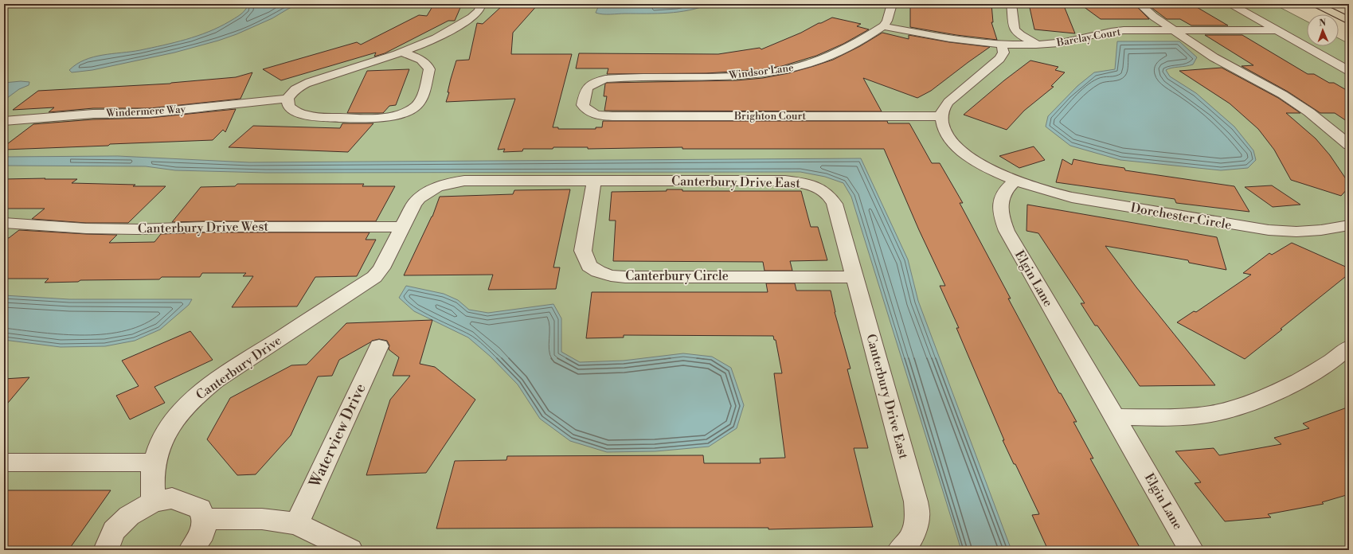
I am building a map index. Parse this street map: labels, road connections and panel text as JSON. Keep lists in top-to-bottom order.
{
  "streets": {
    "street": [
      "Barclay Court",
      "Windsor Lane",
      "Windermere Way",
      "Brighton Court",
      "Canterbury Drive East",
      "Dorchester Circle",
      "Canterbury Drive West",
      "Canterbury Circle",
      "Elgin Lane",
      "Canterbury Drive",
      "Waterview Drive"
    ]
  },
  "crossings": [
    ["Barclay Court", "Windsor Lane"],
    ["Windsor Lane", "Brighton Court"],
    ["Canterbury Drive East", "Canterbury Drive West"],
    ["Canterbury Drive East", "Canterbury Circle"],
    ["Canterbury Drive East", "Canterbury Drive"],
    ["Dorchester Circle", "Elgin Lane"],
    ["Canterbury Drive West", "Canterbury Drive"]
  ],
  "north": "top"
}
